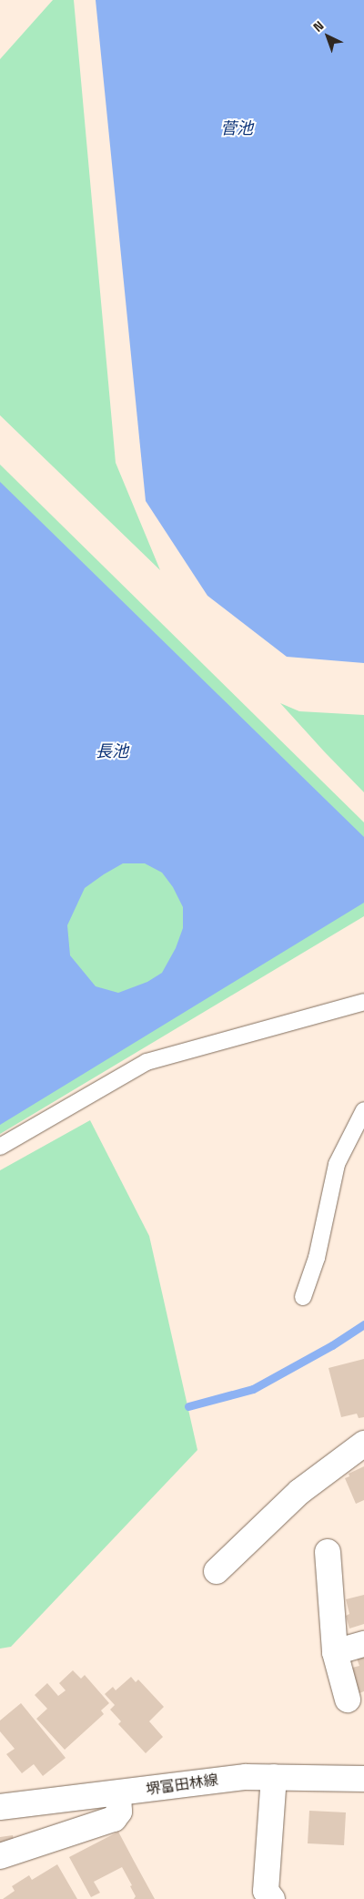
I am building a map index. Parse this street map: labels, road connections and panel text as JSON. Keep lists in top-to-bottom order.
{
  "streets": {
    "street": ["堺富田林線"]
  },
  "water": ["菅池", "長池"],
  "north": "top left"
}
